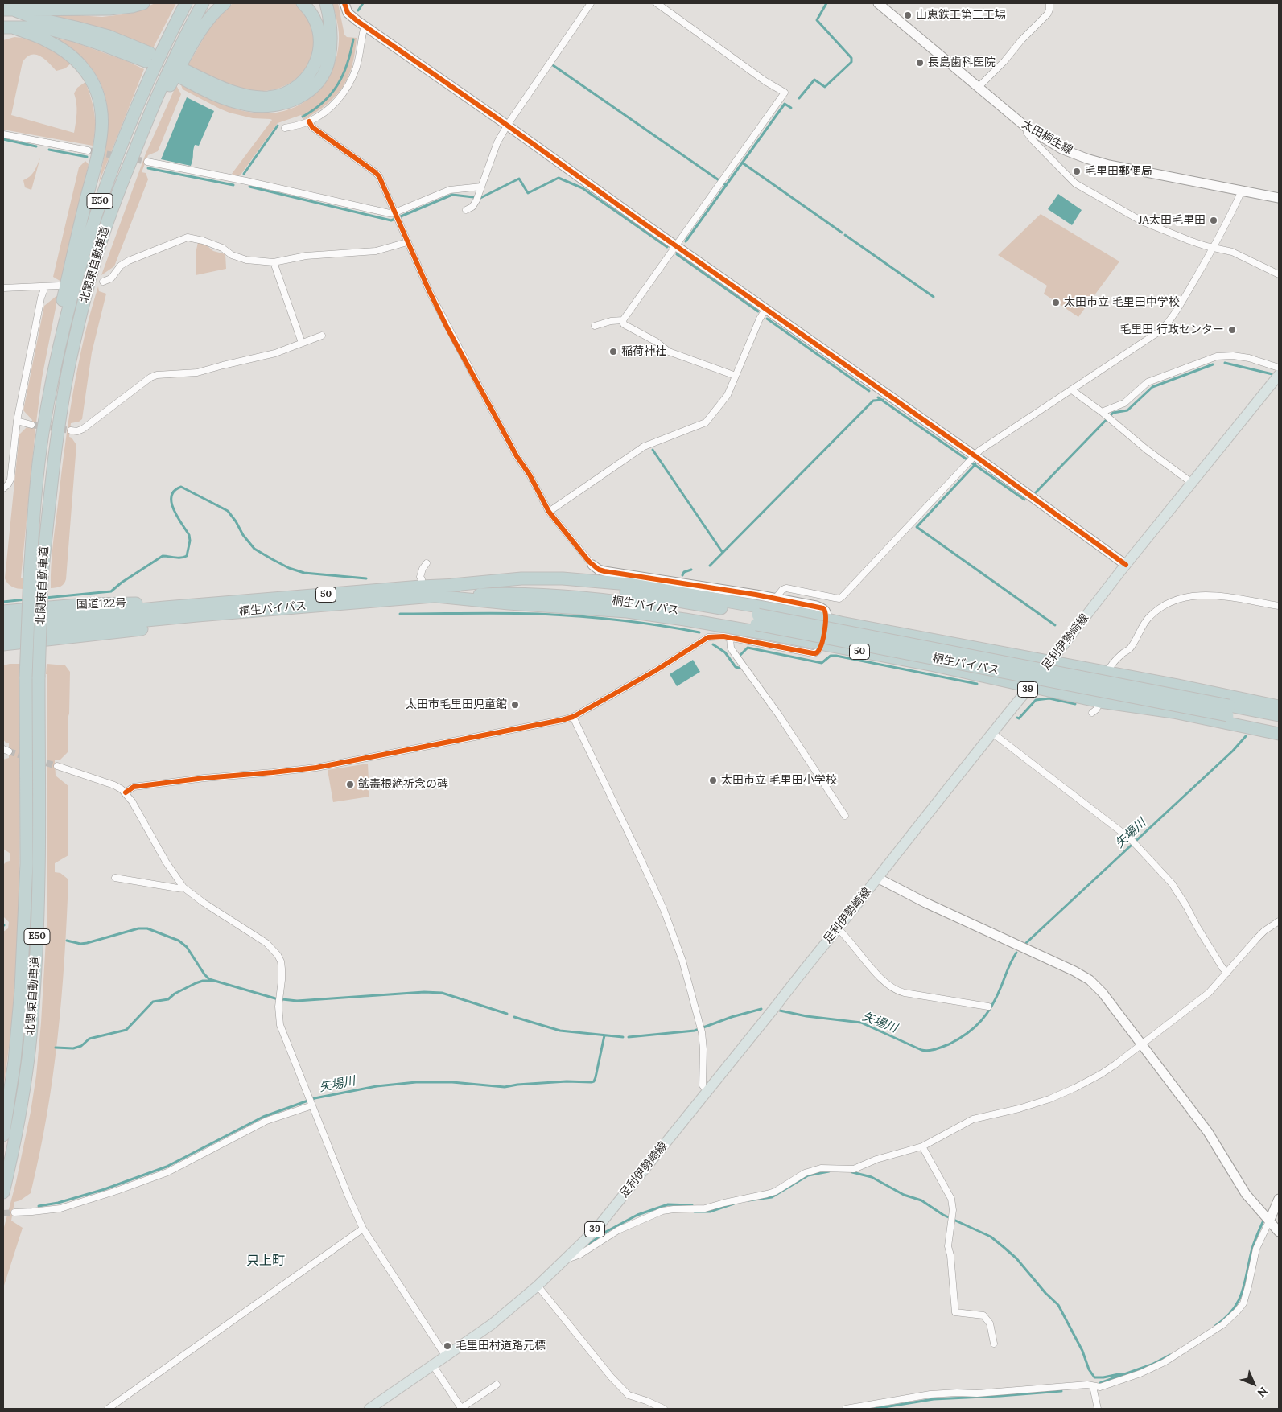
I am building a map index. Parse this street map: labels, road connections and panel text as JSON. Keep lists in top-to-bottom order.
{
  "streets": {
    "highway": [
      "E50",
      "北関東自動車道",
      "50",
      "国道122号",
      "桐生バイパス"
    ],
    "main road": ["足利伊勢崎線", "39"],
    "street": ["太田桐生線"]
  },
  "crossings": [
    ["50", "国道122号"],
    ["50", "桐生バイパス"],
    ["50", "足利伊勢崎線"],
    ["国道122号", "桐生バイパス"]
  ],
  "districts": ["只上町"],
  "water": ["矢場川"],
  "places": [
    "山恵鉄工第三工場",
    "長島歯科医院",
    "毛里田郵便局",
    "JA太田毛里田",
    "太田市立 毛里田中学校",
    "毛里田 行政センター",
    "稲荷神社",
    "太田市毛里田児童館",
    "太田市立 毛里田小学校",
    "鉱毒根絶祈念の碑",
    "毛里田村道路元標"
  ],
  "north": "bottom right"
}
